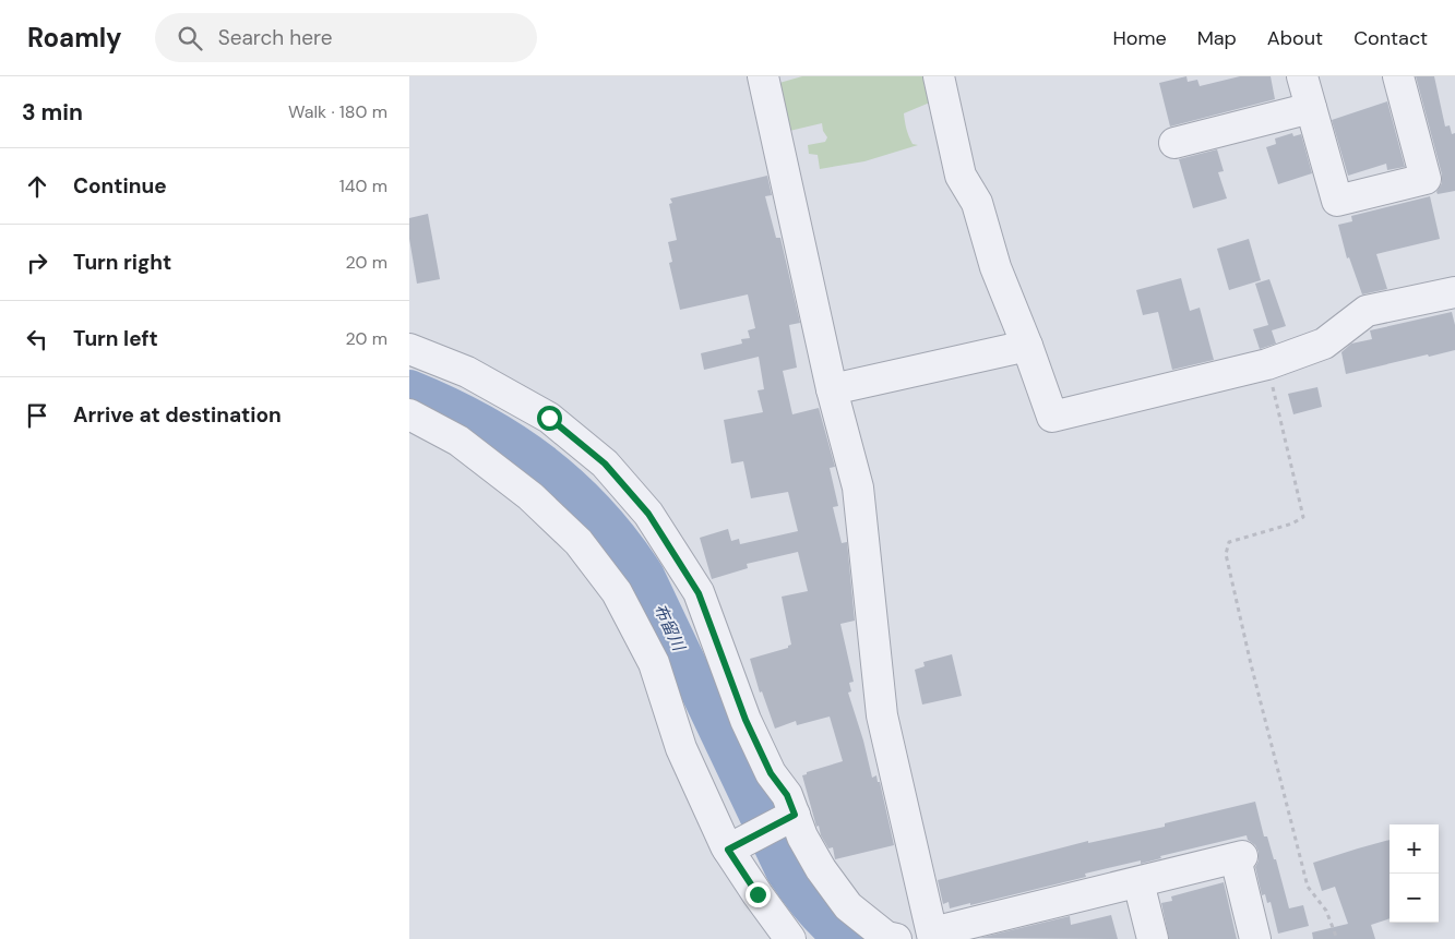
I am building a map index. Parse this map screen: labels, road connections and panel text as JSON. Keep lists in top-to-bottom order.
{
  "water": ["布留川"],
  "page": {
    "header": "Roamly",
    "search": "Search here",
    "nav": [
      "Home",
      "Map",
      "About",
      "Contact"
    ],
    "heading": ["3 min", "Walk · 180 m"],
    "list": [
      ["Continue", "140 m"],
      ["Turn right", "20 m"],
      ["Turn left", "20 m"],
      "Arrive at destination"
    ],
    "map_buttons": ["+", "−"]
  }
}
